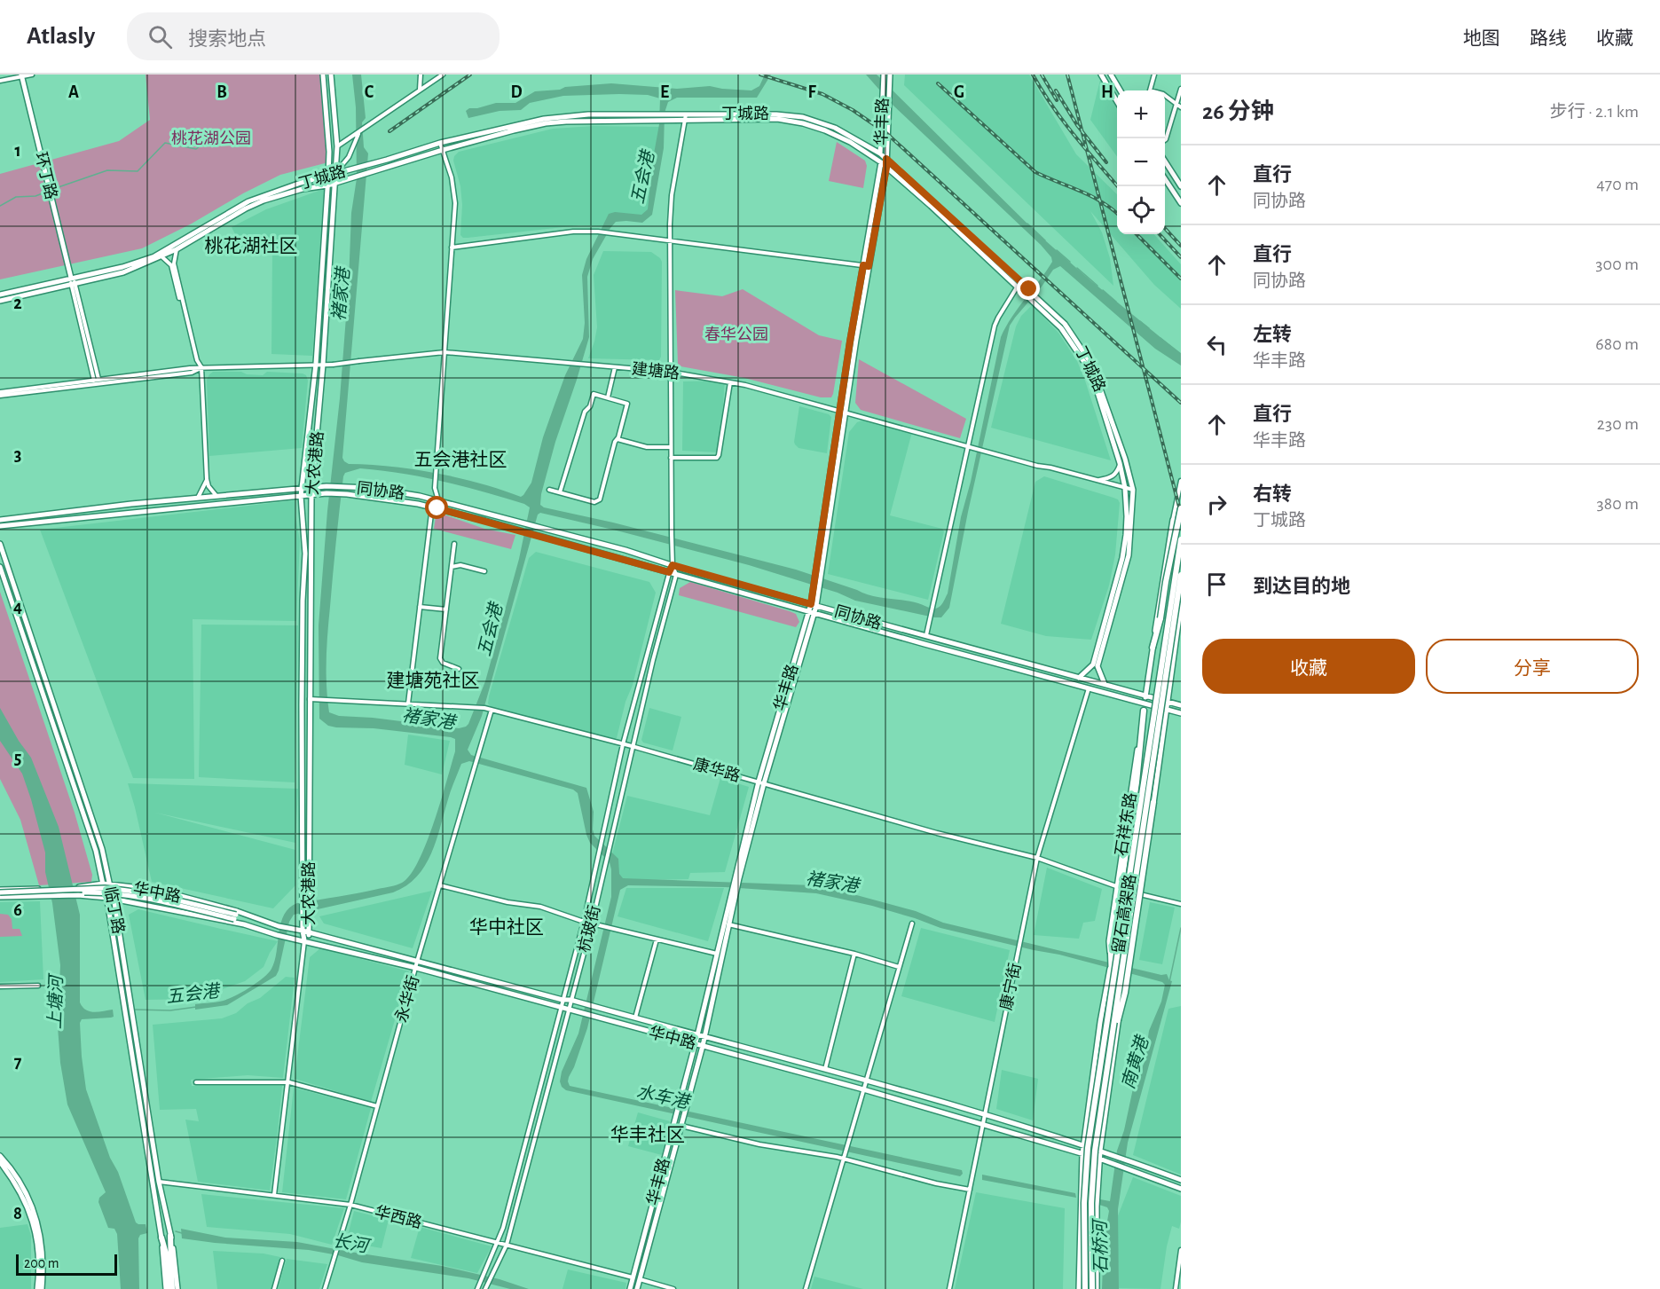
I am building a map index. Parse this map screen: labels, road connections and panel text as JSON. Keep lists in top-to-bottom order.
{
  "streets": {
    "highway": ["留石高架路"],
    "main road": [
      "丁城路",
      "华丰路",
      "环丁路",
      "大农港路",
      "同协路",
      "石祥东路",
      "华中路",
      "临丁路"
    ],
    "street": [
      "建塘路",
      "康华路",
      "杭玻街",
      "康宁街",
      "永华街",
      "华西路"
    ]
  },
  "crossings": [
    ["丁城路", "华丰路"],
    ["丁城路", "环丁路"],
    ["丁城路", "建塘路"],
    ["丁城路", "大农港路"],
    ["丁城路", "同协路"],
    ["华丰路", "建塘路"],
    ["华丰路", "同协路"],
    ["华丰路", "康华路"],
    ["华丰路", "华中路"],
    ["华丰路", "华西路"],
    ["环丁路", "建塘路"],
    ["建塘路", "大农港路"],
    ["大农港路", "同协路"],
    ["大农港路", "康华路"],
    ["大农港路", "华中路"],
    ["同协路", "石祥东路"],
    ["同协路", "杭玻街"],
    ["同协路", "康宁街"],
    ["康华路", "石祥东路"],
    ["康华路", "杭玻街"],
    ["康华路", "康宁街"],
    ["康华路", "永华街"],
    ["石祥东路", "华中路"],
    ["华中路", "临丁路"],
    ["华中路", "杭玻街"],
    ["华中路", "康宁街"],
    ["华中路", "永华街"],
    ["临丁路", "华西路"],
    ["杭玻街", "华西路"],
    ["永华街", "华西路"]
  ],
  "districts": [
    "桃花湖社区",
    "五会港社区",
    "建塘苑社区",
    "华中社区",
    "华丰社区"
  ],
  "water": [
    "五会港",
    "褚家港",
    "上塘河",
    "南黄港",
    "水车港",
    "长河",
    "石桥河"
  ],
  "parks": ["桃花湖公园", "春华公园"],
  "scale_bar": "200 m",
  "page": {
    "header": "Atlasly",
    "search": "搜索地点",
    "nav": ["地图", "路线", "收藏"],
    "heading": ["26 分钟", "步行 · 2.1 km"],
    "map_buttons": ["+", "−"],
    "list": [
      ["直行", "同协路", "470 m"],
      ["直行", "同协路", "300 m"],
      ["左转", "华丰路", "680 m"],
      ["直行", "华丰路", "230 m"],
      ["右转", "丁城路", "380 m"],
      "到达目的地"
    ],
    "buttons": ["收藏", "分享"],
    "scale": "200 m"
  },
  "grid": {
    "columns": [
      "A",
      "B",
      "C",
      "D",
      "E",
      "F",
      "G",
      "H"
    ],
    "rows": [
      "1",
      "2",
      "3",
      "4",
      "5",
      "6",
      "7",
      "8"
    ]
  }
}
